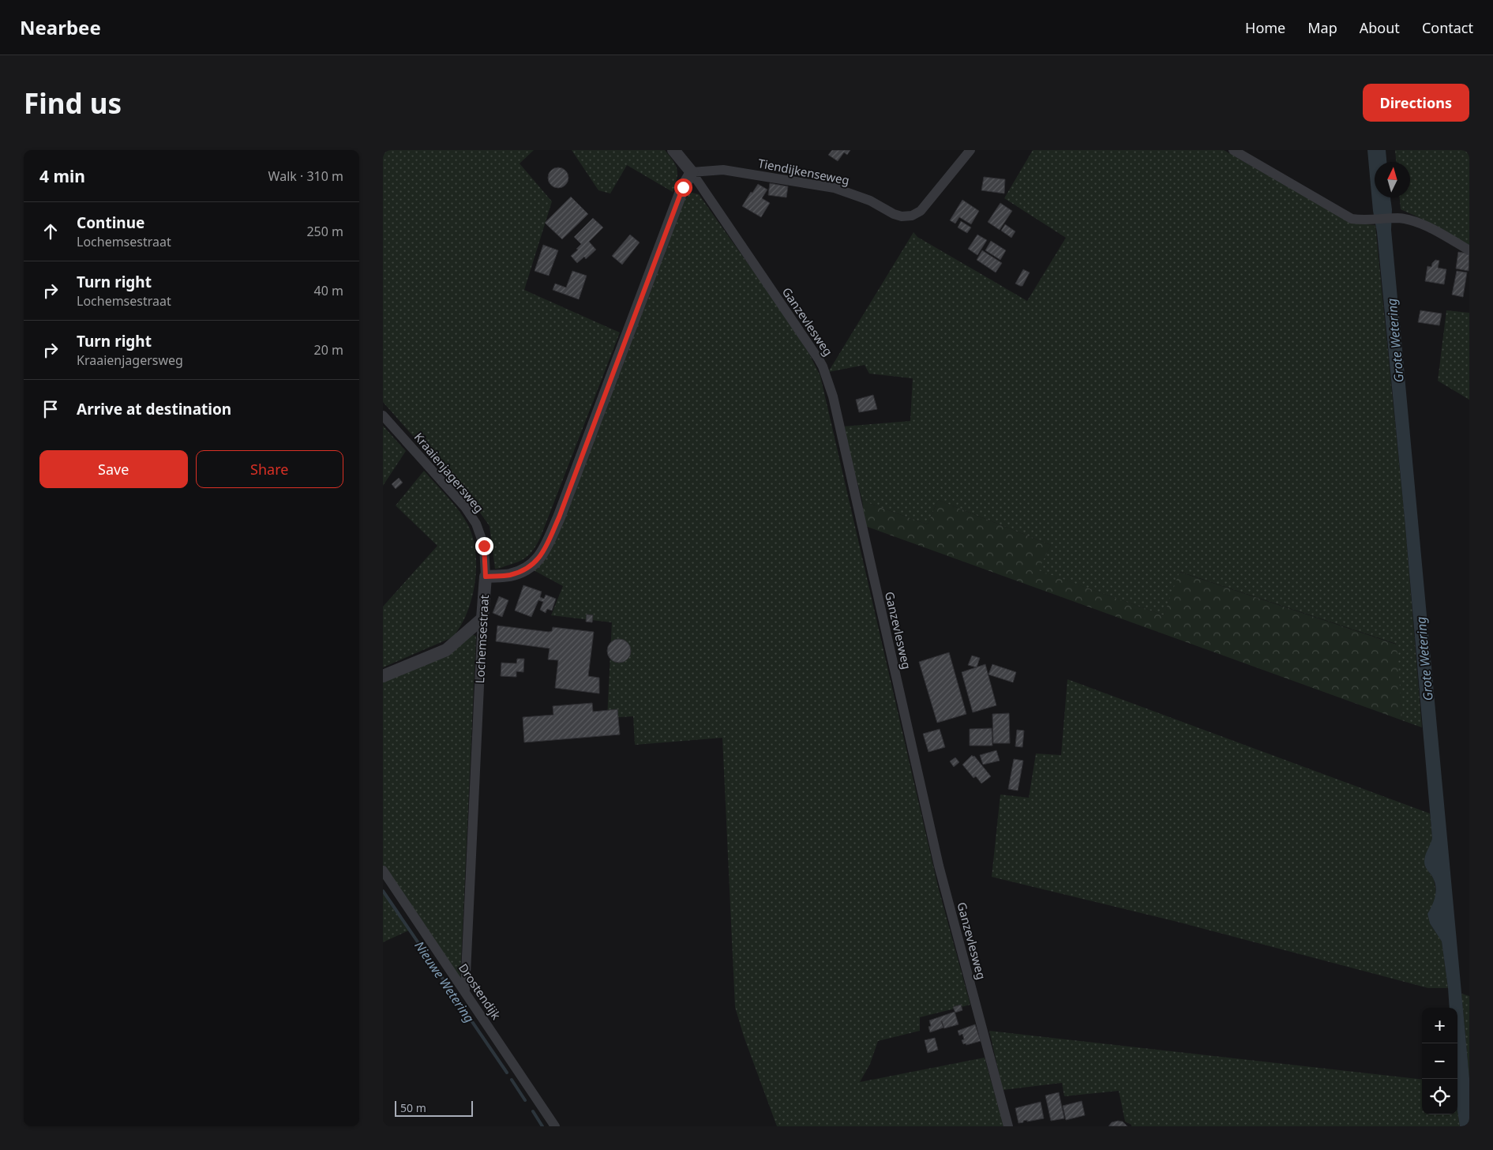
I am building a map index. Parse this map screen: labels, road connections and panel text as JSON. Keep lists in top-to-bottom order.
{
  "streets": {
    "street": [
      "Tiendijkenseweg",
      "Ganzevlesweg",
      "Kraaienjagersweg",
      "Lochemsestraat",
      "Drostendijk"
    ]
  },
  "crossings": [
    ["Tiendijkenseweg", "Ganzevlesweg"],
    ["Kraaienjagersweg", "Lochemsestraat"],
    ["Lochemsestraat", "Drostendijk"]
  ],
  "water": ["Grote Wetering", "Nieuwe Wetering"],
  "scale_bar": "50 m",
  "north": "top",
  "page": {
    "header": "Nearbee",
    "nav": [
      "Home",
      "Map",
      "About",
      "Contact"
    ],
    "buttons": [
      "Directions",
      ["Save", "Share"]
    ],
    "title": "Find us",
    "heading": ["4 min", "Walk · 310 m"],
    "list": [
      ["Continue", "Lochemsestraat", "250 m"],
      ["Turn right", "Lochemsestraat", "40 m"],
      ["Turn right", "Kraaienjagersweg", "20 m"],
      "Arrive at destination"
    ],
    "map_buttons": ["+", "−"],
    "scale": "50 m"
  }
}
